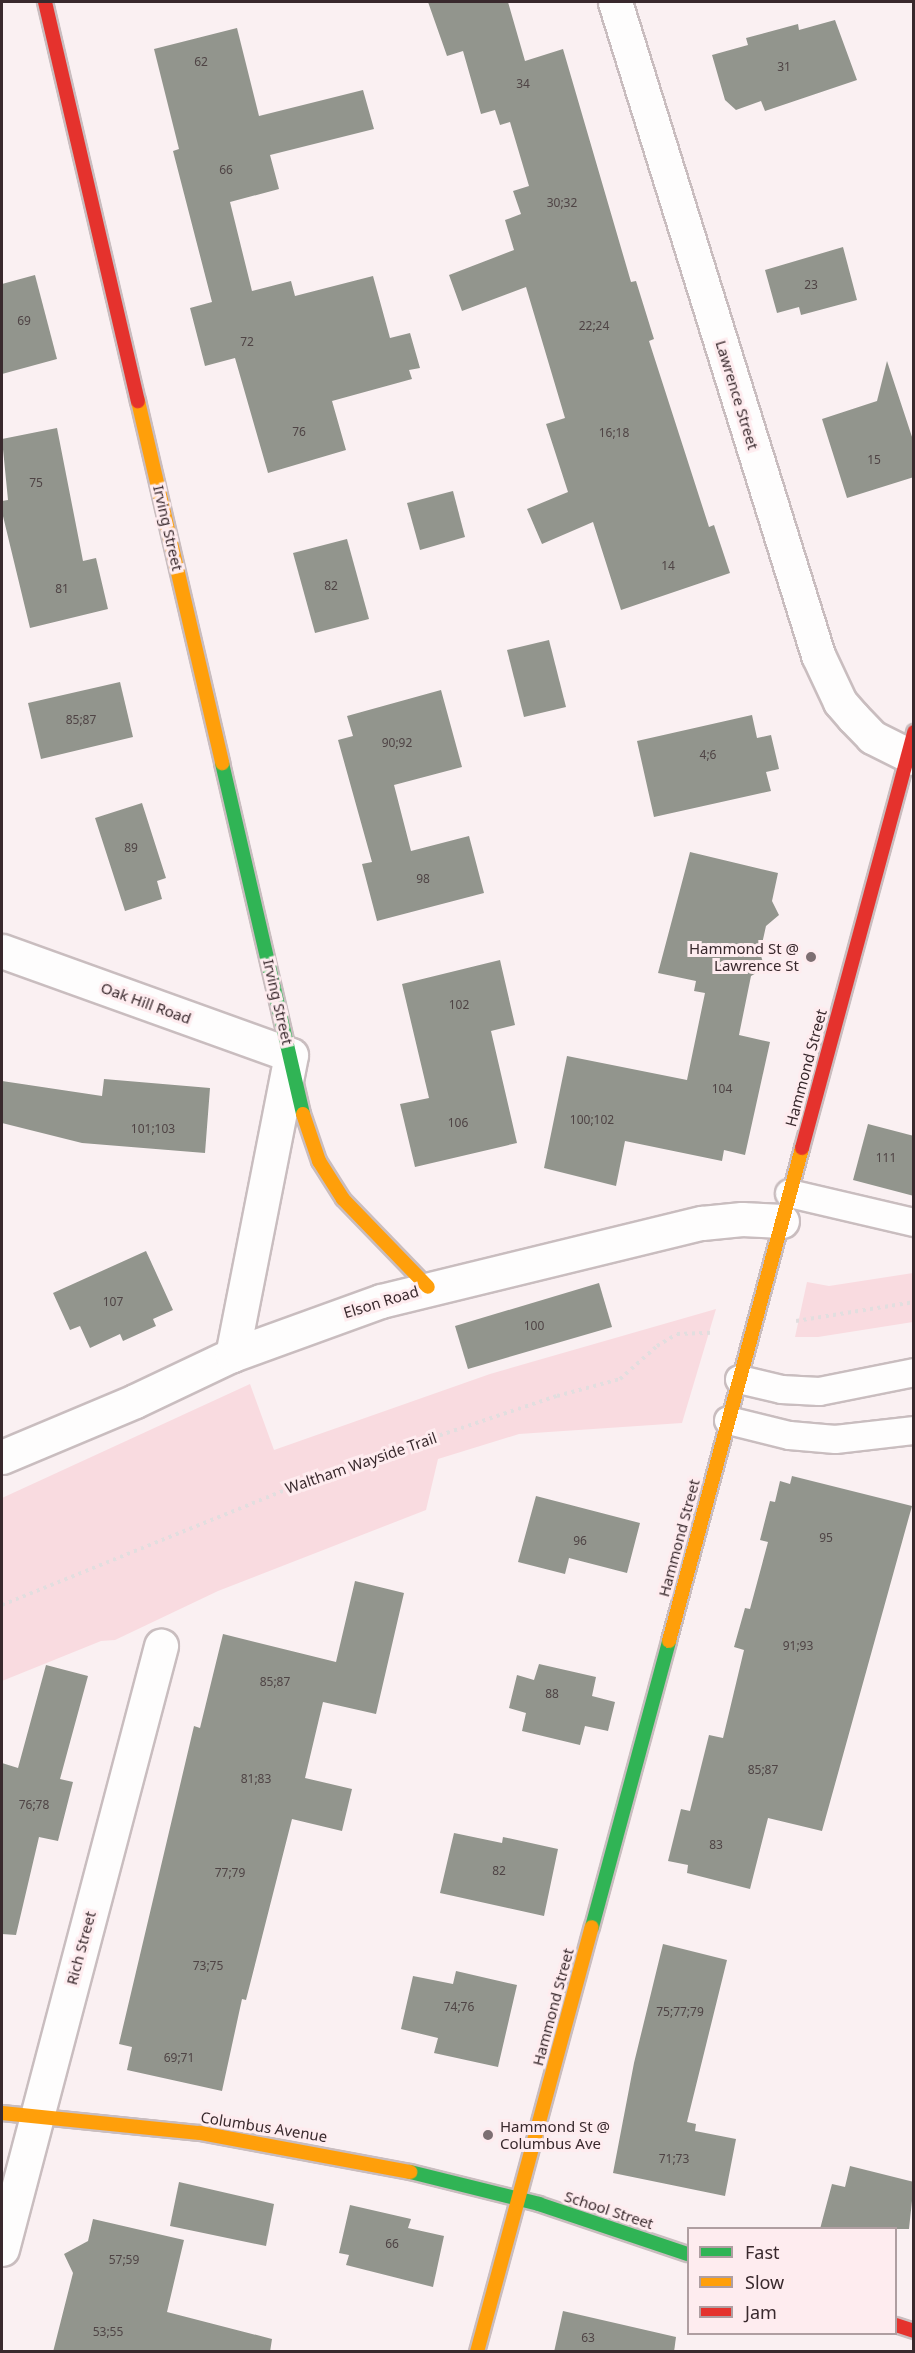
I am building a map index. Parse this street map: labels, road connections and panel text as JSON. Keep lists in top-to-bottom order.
{
  "streets": {
    "street": [
      "Lawrence Street",
      "Irving Street",
      "Oak Hill Road",
      "Hammond Street",
      "Elson Road",
      "Rich Street",
      "Columbus Avenue",
      "School Street"
    ],
    "path": ["Waltham Wayside Trail"]
  },
  "crossings": [
    ["Lawrence Street", "Hammond Street"],
    ["Irving Street", "Oak Hill Road"],
    ["Irving Street", "Elson Road"],
    ["Hammond Street", "Elson Road"],
    ["Hammond Street", "Columbus Avenue"],
    ["Hammond Street", "School Street"],
    ["Rich Street", "Columbus Avenue"],
    ["Columbus Avenue", "School Street"]
  ],
  "places": ["Hammond St @ Lawrence St", "Hammond St @ Columbus Ave"],
  "house_numbers": [
    "62",
    "31",
    "34",
    "66",
    "30;32",
    "23",
    "69",
    "22;24",
    "72",
    "76",
    "16;18",
    "15",
    "75",
    "14",
    "82",
    "81",
    "85;87",
    "90;92",
    "4;6",
    "89",
    "98",
    "102",
    "104",
    "100;102",
    "106",
    "101;103",
    "111",
    "107",
    "100",
    "95",
    "96",
    "91;93",
    "85;87",
    "88",
    "85;87",
    "81;83",
    "76;78",
    "83",
    "82",
    "77;79",
    "73;75",
    "74;76",
    "75;77;79",
    "69;71",
    "71;73",
    "66",
    "57;59",
    "53;55",
    "63"
  ],
  "legend": ["Fast", "Slow", "Jam"]
}
